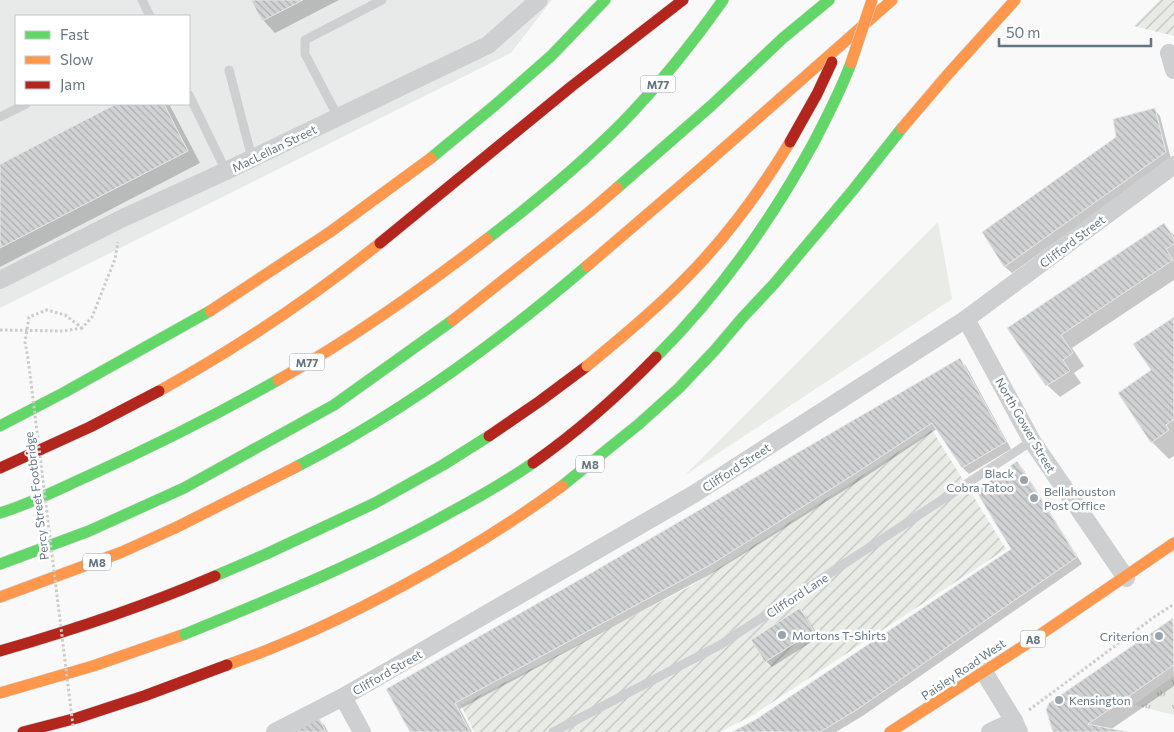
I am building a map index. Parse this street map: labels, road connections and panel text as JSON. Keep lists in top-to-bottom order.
{
  "streets": {
    "main road": [
      "M77",
      "M8",
      "A8",
      "Paisley Road West"
    ],
    "street": ["MacLellan Street", "Clifford Street", "North Gower Street"],
    "lane": ["Clifford Lane"],
    "path": ["Percy Street Footbridge"]
  },
  "crossings": [
    ["Clifford Street", "North Gower Street"],
    ["North Gower Street", "Clifford Lane"],
    ["North Gower Street", "Paisley Road West"]
  ],
  "places": [
    "Black Cobra Tatoo",
    "Bellahouston Post Office",
    "Mortons T-Shirts",
    "Criterion",
    "Kensington"
  ],
  "legend": ["Fast", "Slow", "Jam"],
  "scale_bar": "50 m"
}
